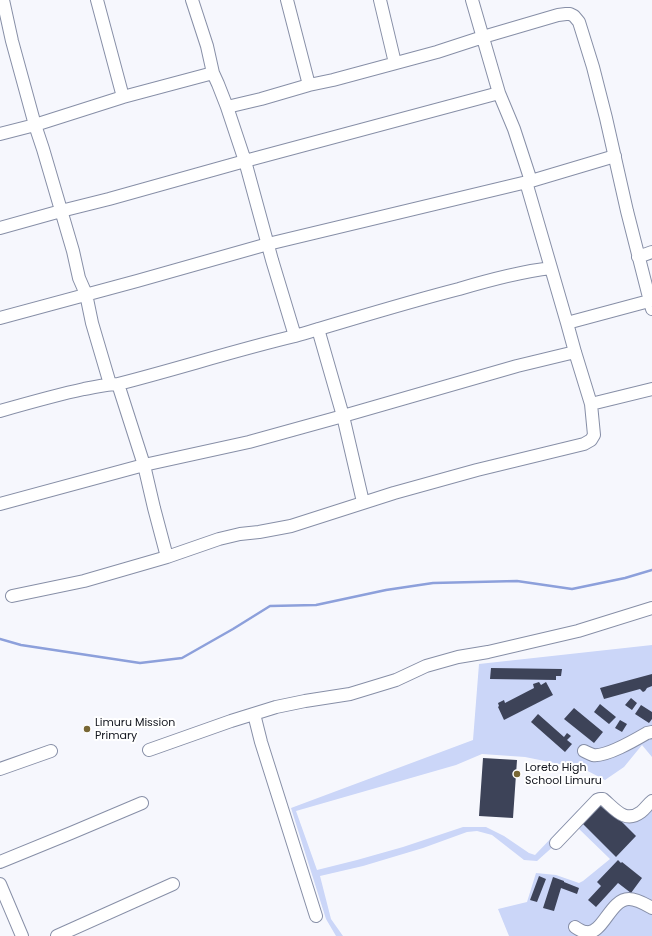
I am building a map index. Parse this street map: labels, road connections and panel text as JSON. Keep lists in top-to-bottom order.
{
  "places": ["Limuru Mission Primary", "Loreto High School Limuru"]
}
